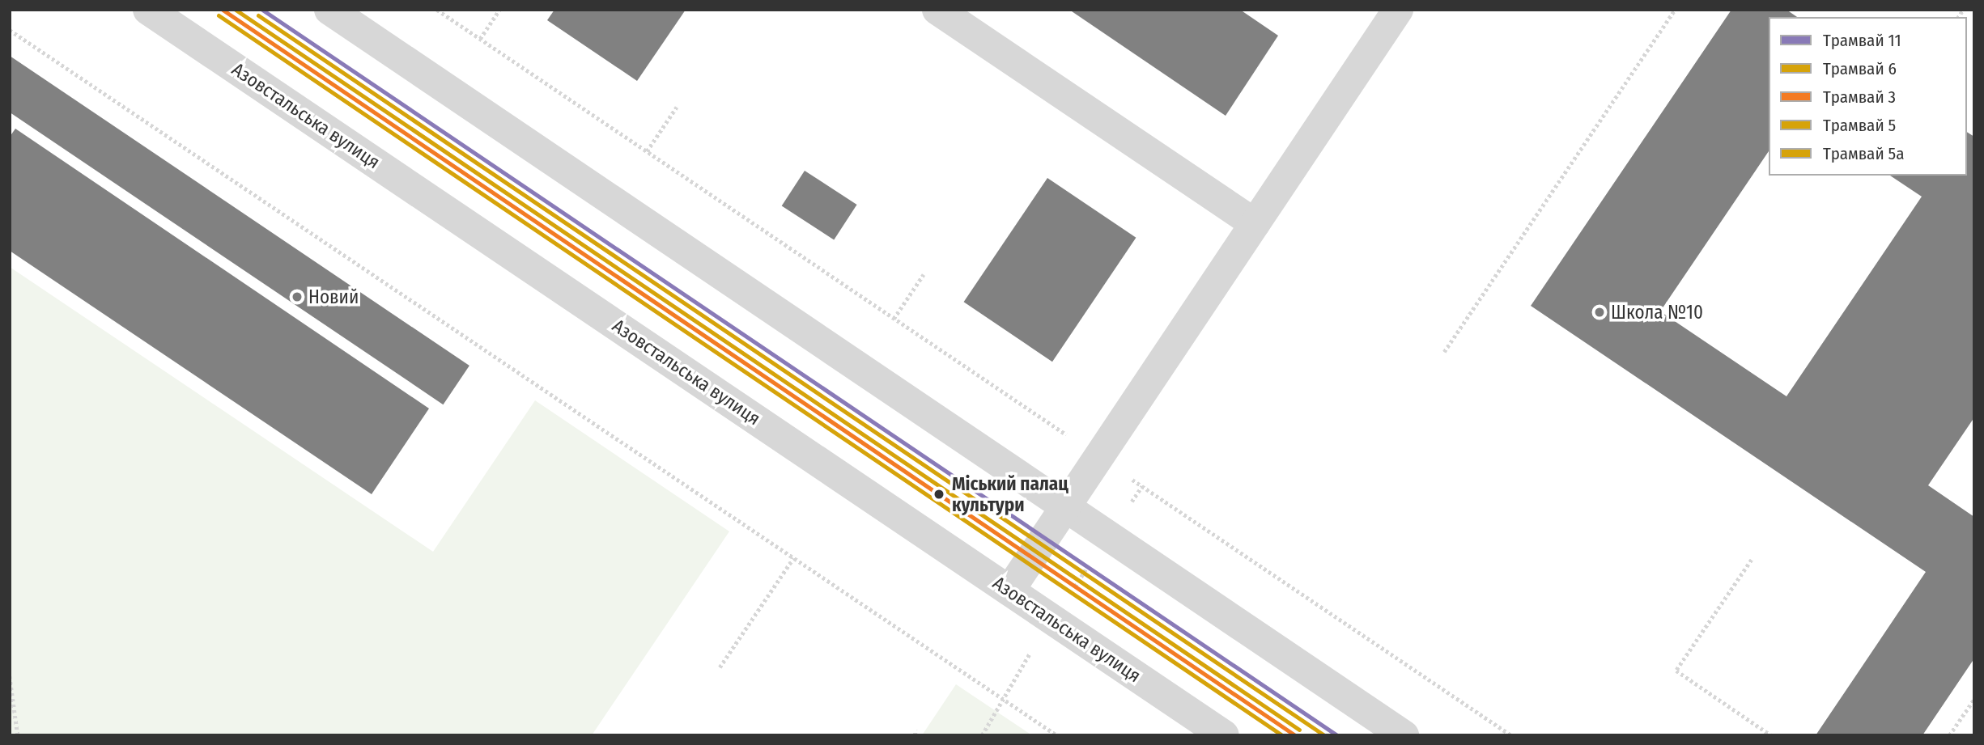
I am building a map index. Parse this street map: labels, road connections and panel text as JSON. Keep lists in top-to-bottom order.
{
  "streets": {
    "street": ["Азовстальська вулиця"]
  },
  "places": ["Новий", "Школа №10", "Міський палац культури"],
  "lines": [
    "tram line 11",
    "tram line 3",
    "tram line 5а",
    "tram line 6",
    "tram line 5"
  ],
  "legend": [
    "Трамвай 11",
    "Трамвай 6",
    "Трамвай 3",
    "Трамвай 5",
    "Трамвай 5а"
  ]
}
